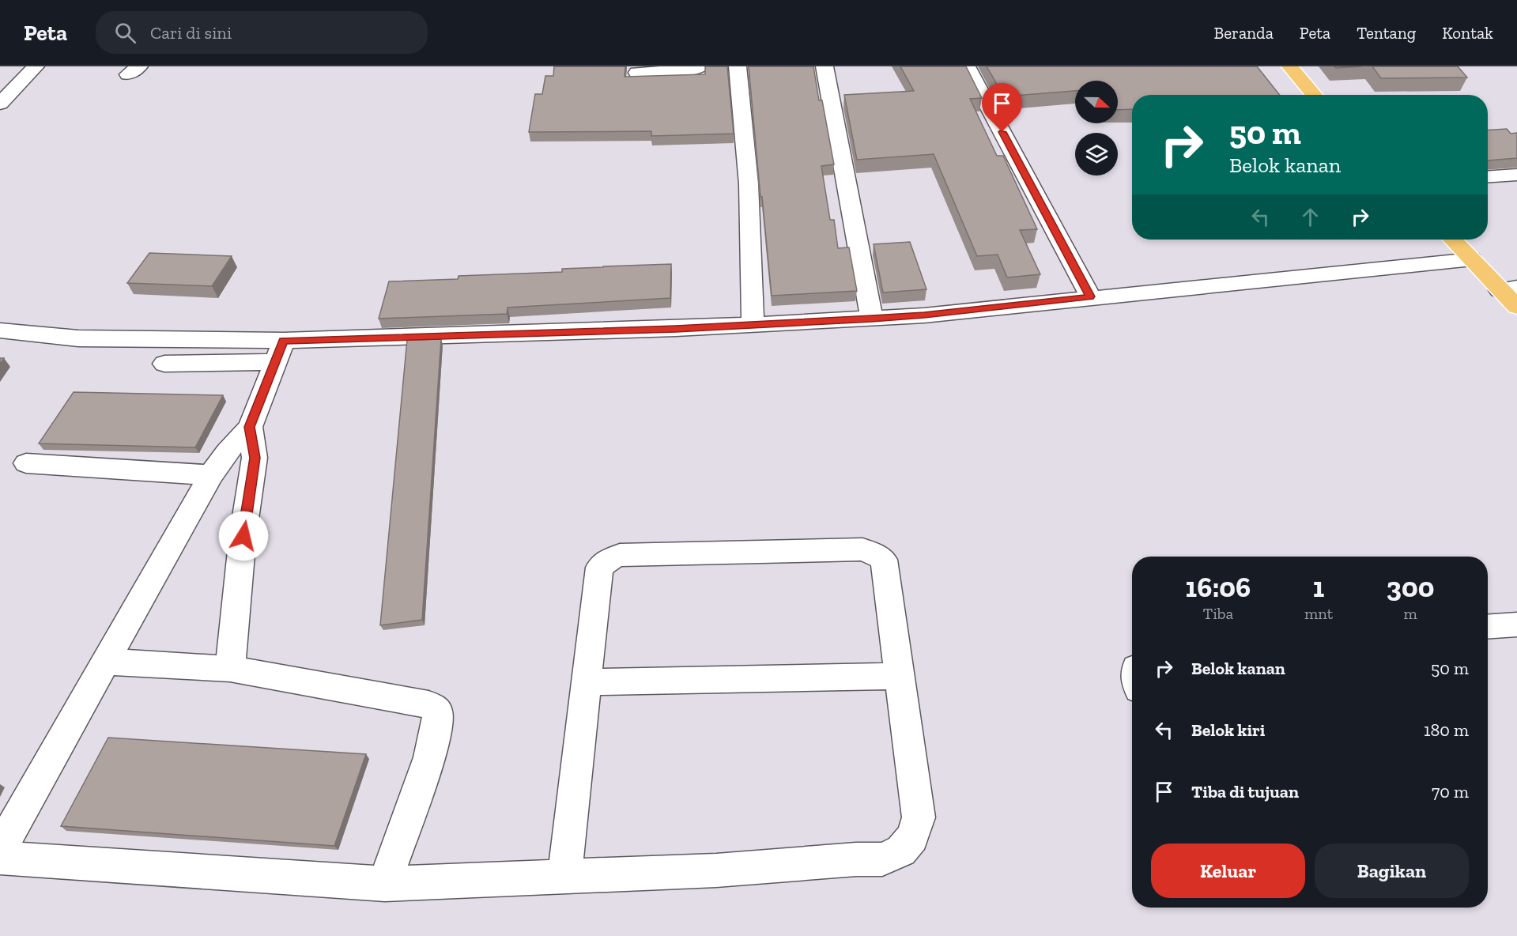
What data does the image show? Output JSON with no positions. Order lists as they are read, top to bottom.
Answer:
{
  "north": "right",
  "page": {
    "header": "Peta",
    "search": "Cari di sini",
    "nav": [
      "Beranda",
      "Peta",
      "Tentang",
      "Kontak"
    ],
    "turn": ["50 m", "Belok kanan"],
    "eta": [
      "16:06",
      "Tiba",
      "1",
      "mnt",
      "300",
      "m"
    ],
    "list": [
      {
        "name": "Belok kanan",
        "value": "50 m"
      },
      {
        "name": "Belok kiri",
        "value": "180 m"
      },
      {
        "name": "Tiba di tujuan",
        "value": "70 m"
      }
    ],
    "buttons": ["Keluar", "Bagikan"]
  }
}
